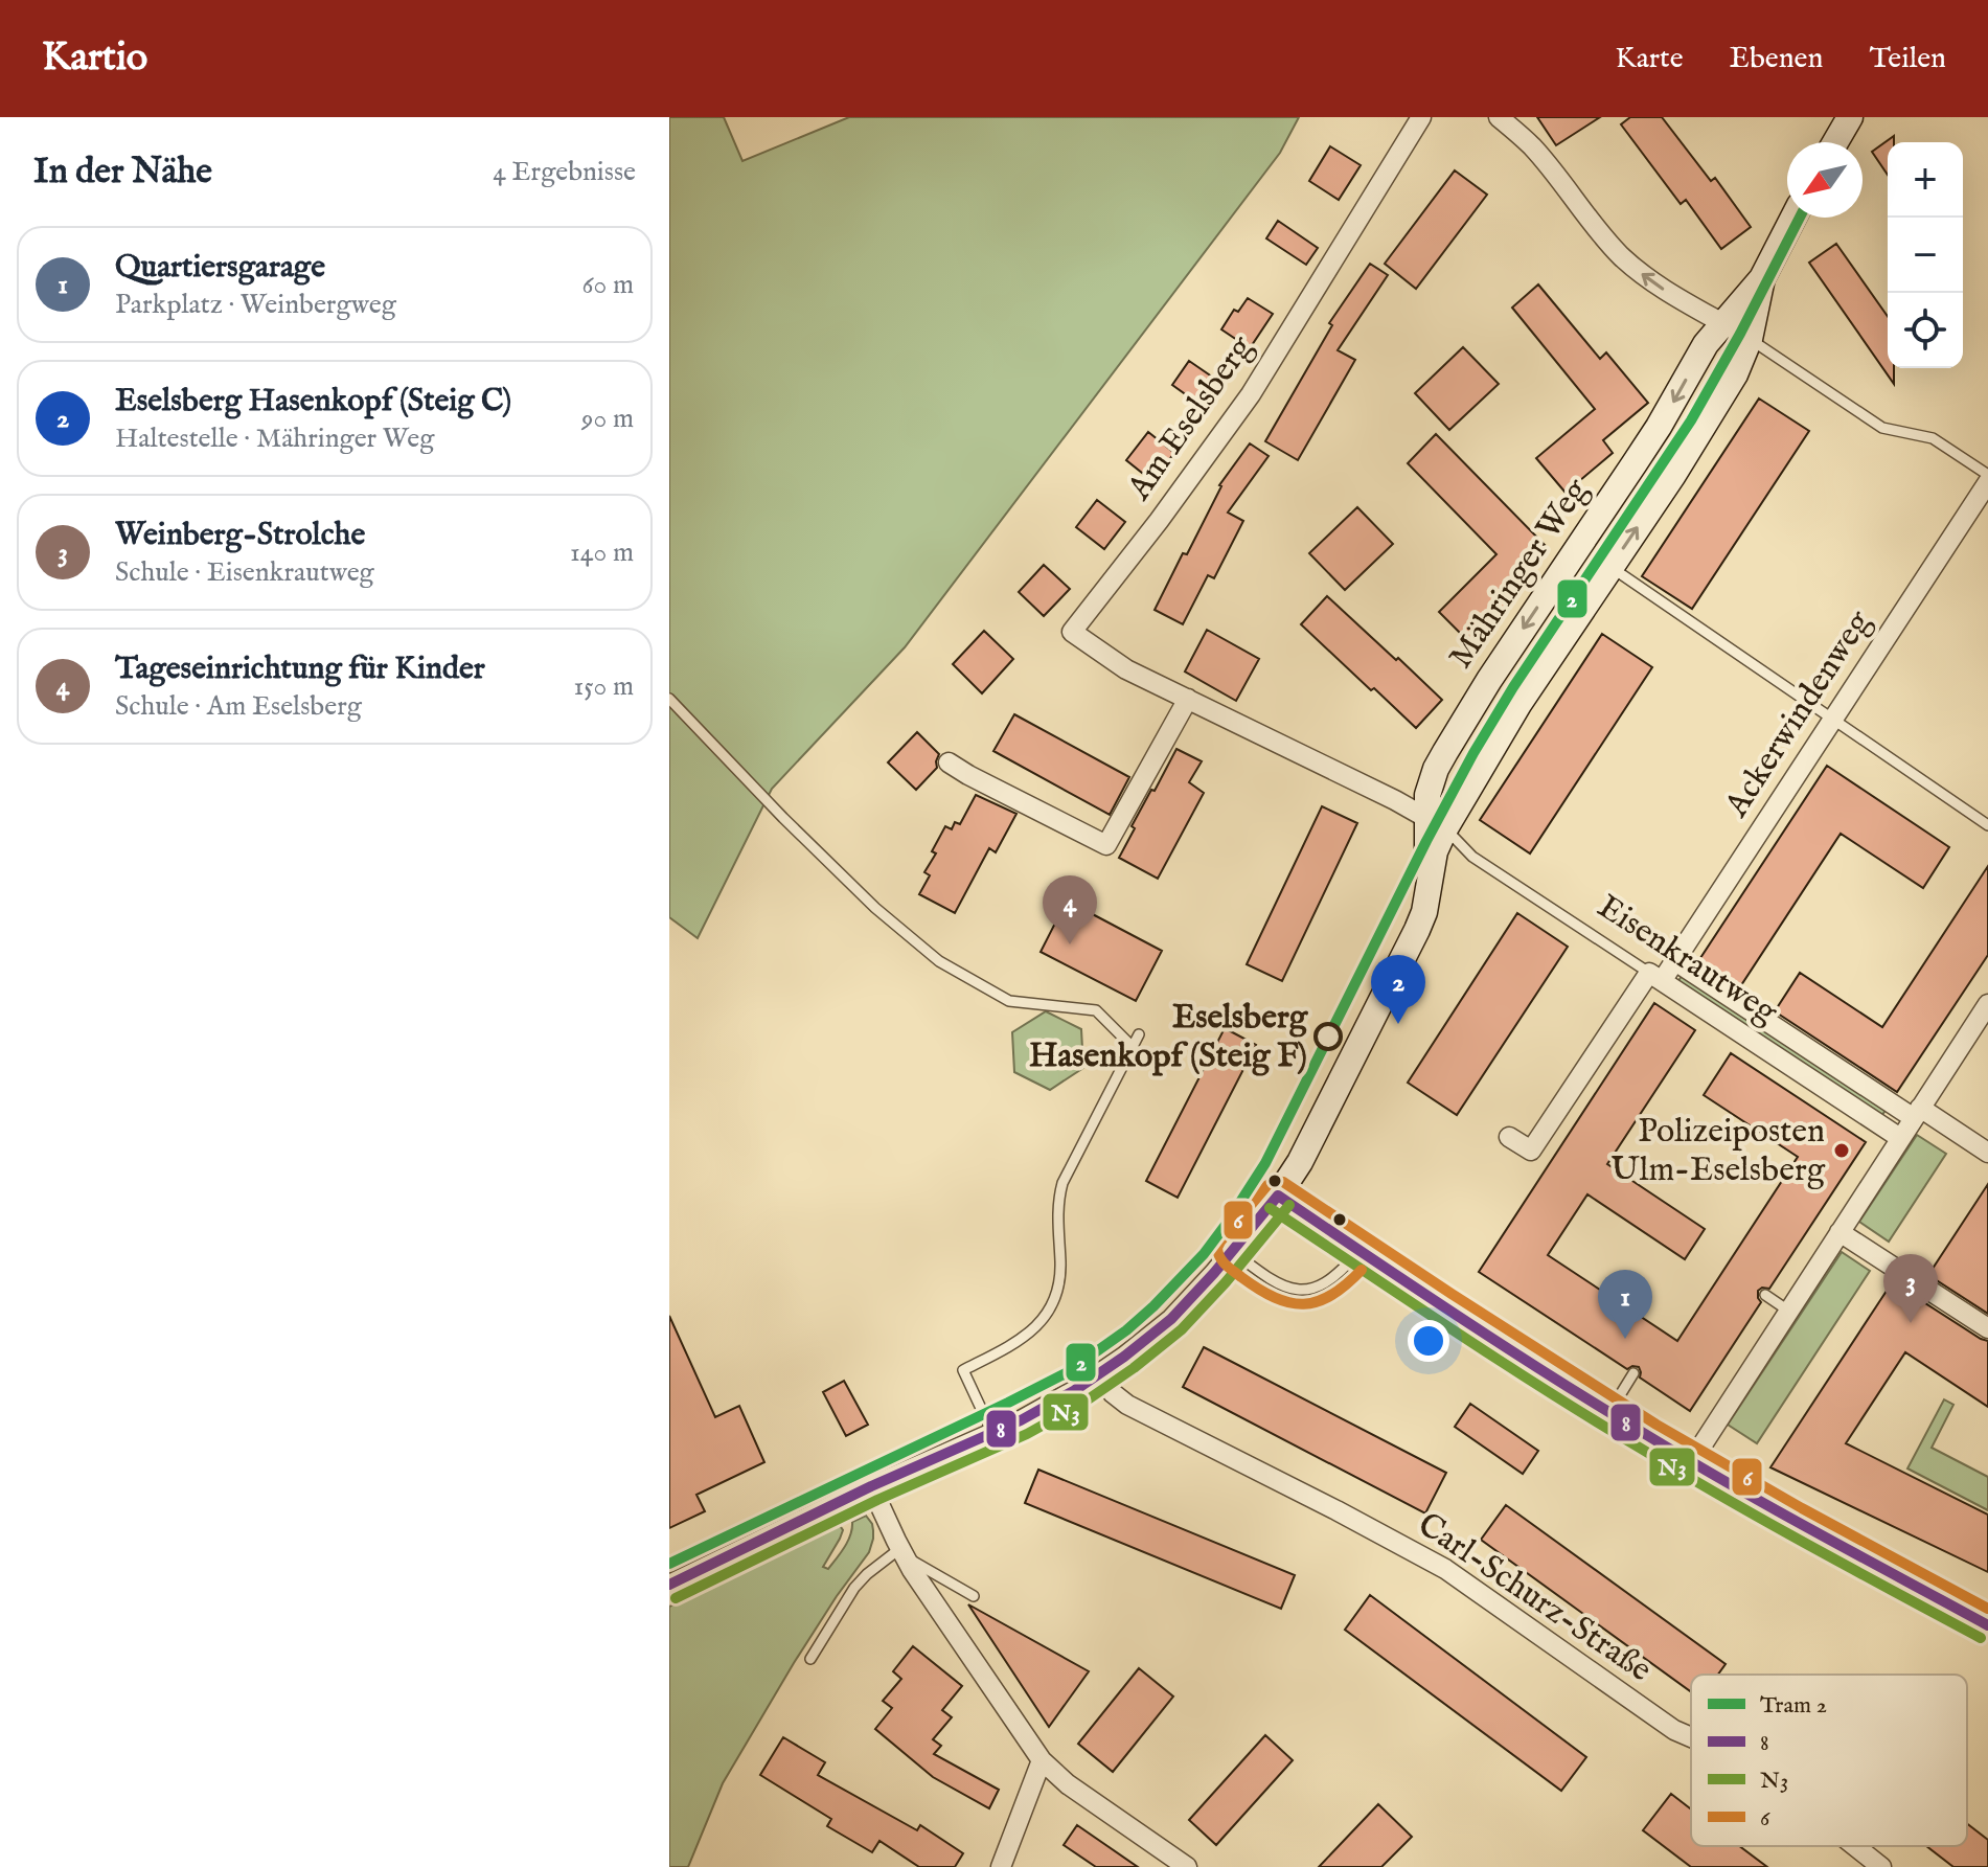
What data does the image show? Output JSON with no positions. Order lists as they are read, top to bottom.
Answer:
{
  "streets": {
    "street": [
      "Am Eselsberg",
      "Mähringer Weg",
      "Ackerwindenweg",
      "Eisenkrautweg",
      "Carl-Schurz-Straße"
    ]
  },
  "crossings": [
    ["Am Eselsberg", "Mähringer Weg"],
    ["Am Eselsberg", "Eisenkrautweg"],
    ["Mähringer Weg", "Eisenkrautweg"],
    ["Mähringer Weg", "Carl-Schurz-Straße"],
    ["Ackerwindenweg", "Eisenkrautweg"]
  ],
  "places": ["Eselsberg Hasenkopf (Steig F)", "Polizeiposten Ulm-Eselsberg"],
  "lines": [
    "tram line 2",
    "transit line 6",
    "transit line 8",
    "transit line N3"
  ],
  "legend": [
    "Tram 2",
    "8",
    "N3",
    "6"
  ],
  "north": "bottom left",
  "page": {
    "header": "Kartio",
    "nav": ["Karte", "Ebenen", "Teilen"],
    "heading": ["In der Nähe", "4 Ergebnisse"],
    "map_buttons": ["+", "−"],
    "list": [
      {
        "mark": "1",
        "name": "Quartiersgarage",
        "note": "Parkplatz · Weinbergweg",
        "value": "60 m"
      },
      {
        "mark": "2",
        "name": "Eselsberg Hasenkopf (Steig C)",
        "note": "Haltestelle · Mähringer Weg",
        "value": "90 m"
      },
      {
        "mark": "3",
        "name": "Weinberg-Strolche",
        "note": "Schule · Eisenkrautweg",
        "value": "140 m"
      },
      {
        "mark": "4",
        "name": "Tageseinrichtung für Kinder",
        "note": "Schule · Am Eselsberg",
        "value": "150 m"
      }
    ],
    "pins": [
      "4",
      "2",
      "3",
      "1"
    ]
  }
}
